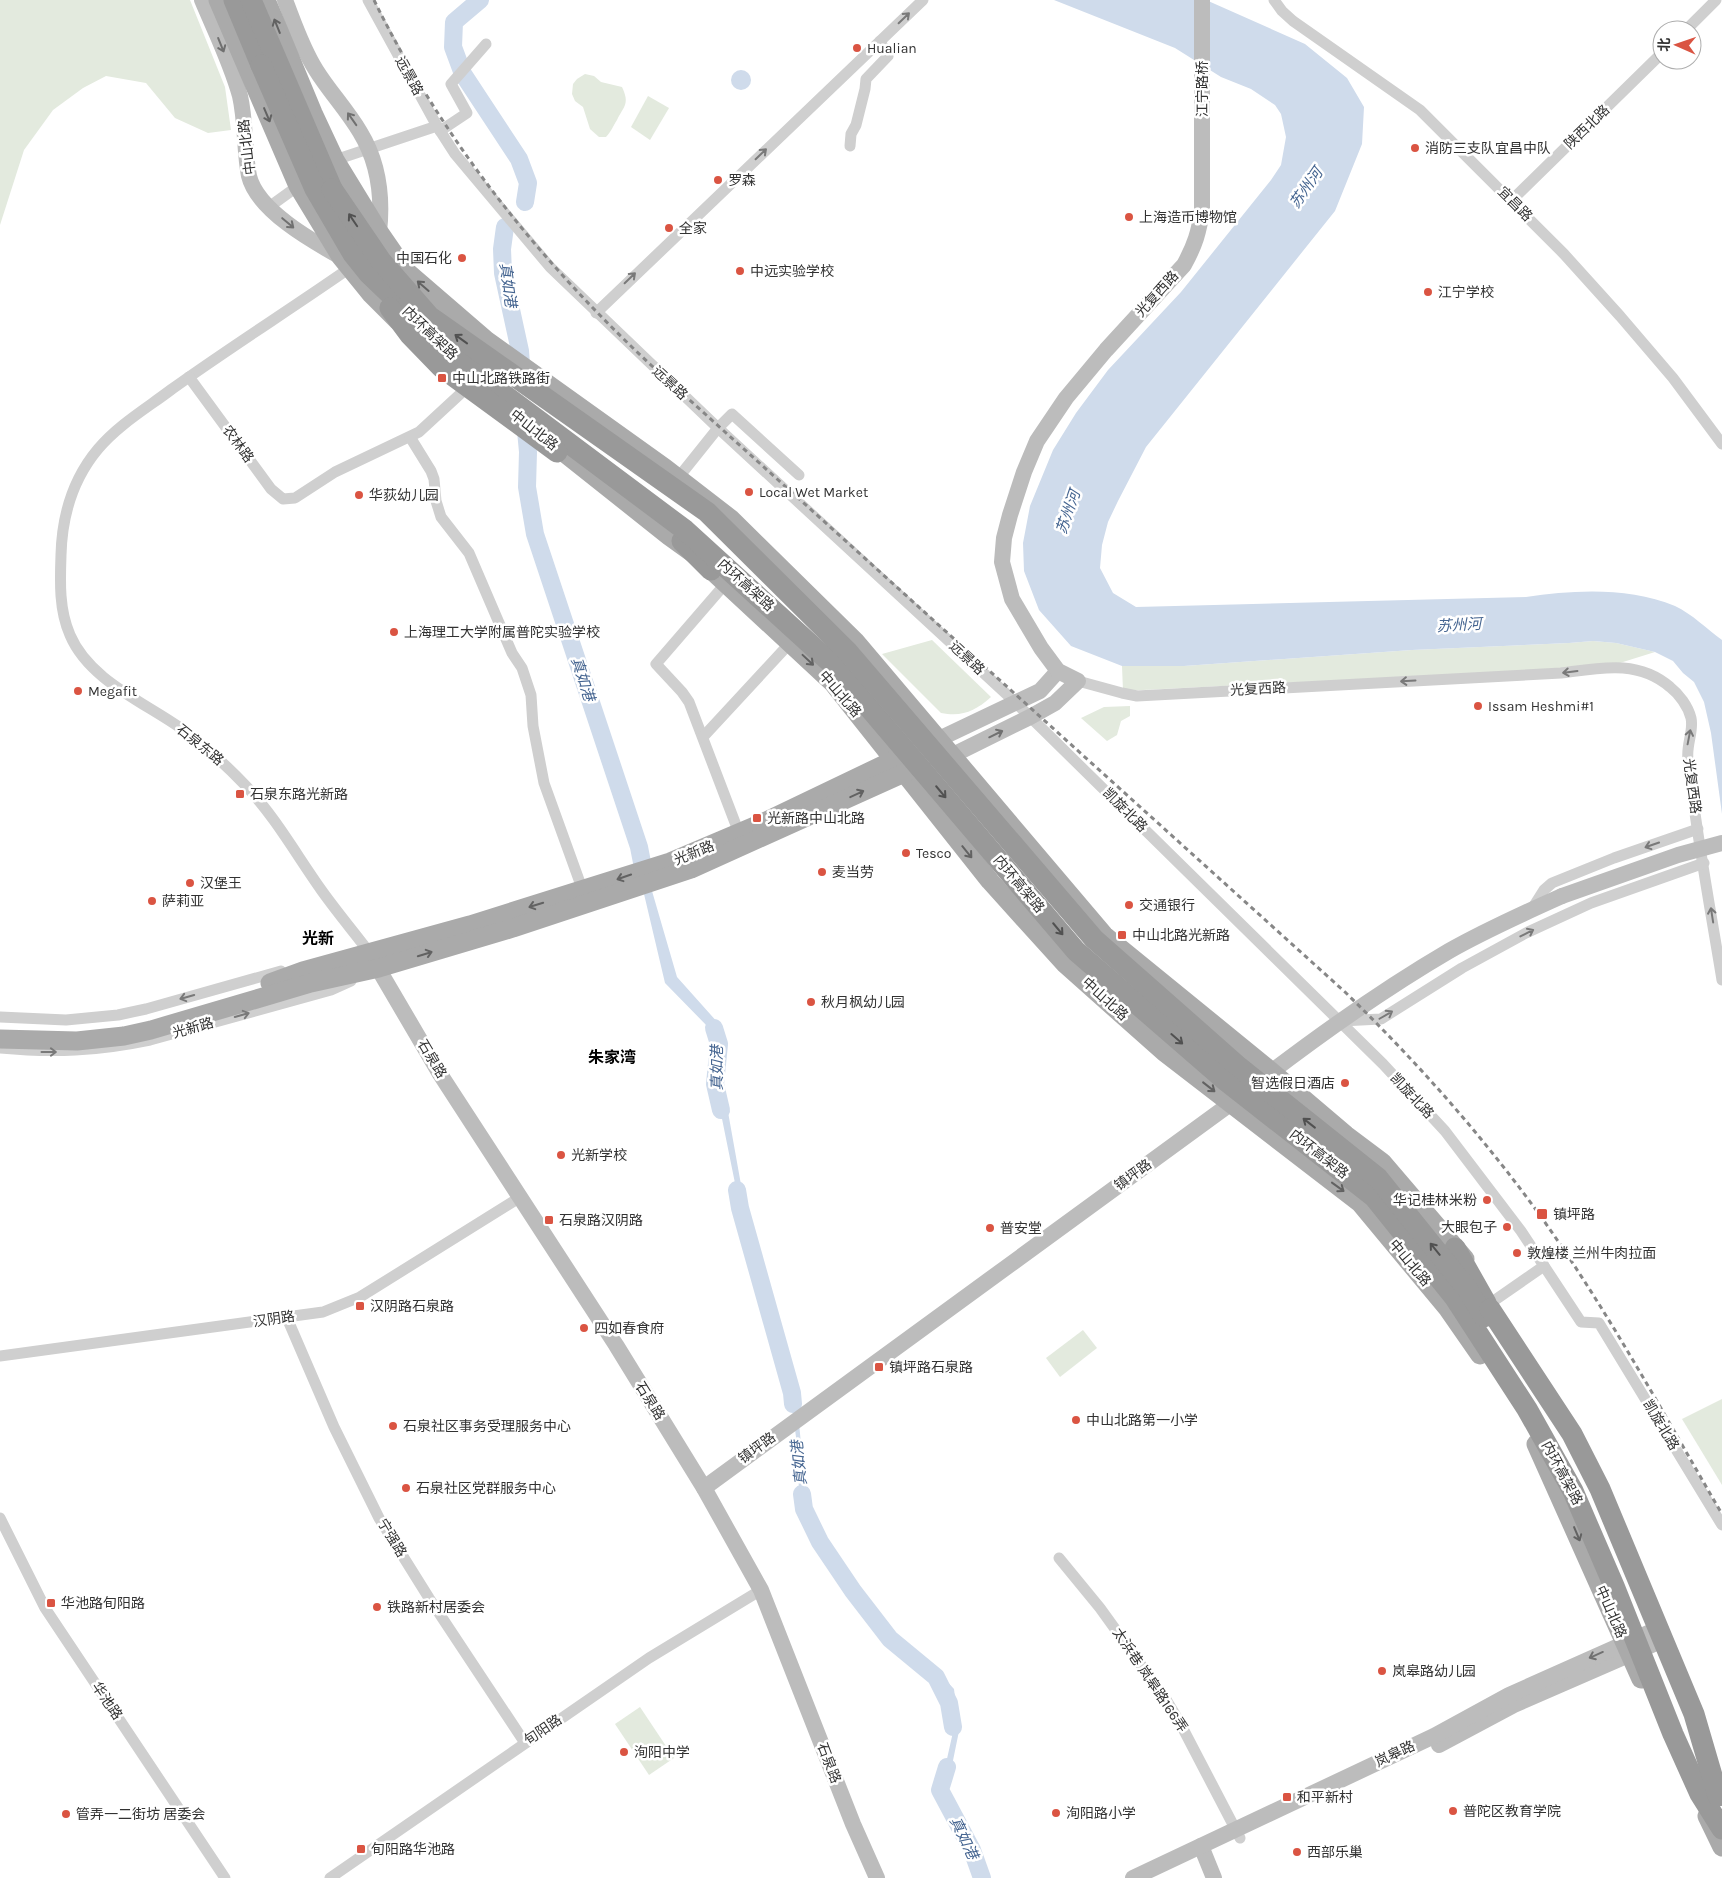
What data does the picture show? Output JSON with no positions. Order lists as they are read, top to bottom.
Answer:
{
  "streets": {
    "highway": ["内环高架路"],
    "main road": [
      "江宁路桥",
      "中山北路",
      "光复西路",
      "光新路",
      "石泉路",
      "镇坪路",
      "岚皋路"
    ],
    "street": [
      "远景路",
      "陕西北路",
      "宜昌路",
      "农林路",
      "石泉东路",
      "凯旋北路",
      "汉阴路",
      "宁强路",
      "太浜巷 岚皋路166弄",
      "华池路",
      "旬阳路"
    ]
  },
  "crossings": [
    ["远景路", "凯旋北路"],
    ["远景路", "光新路"],
    ["江宁路桥", "光复西路"],
    ["陕西北路", "宜昌路"],
    ["中山北路", "内环高架路"],
    ["中山北路", "农林路"],
    ["中山北路", "光新路"],
    ["中山北路", "镇坪路"],
    ["中山北路", "岚皋路"],
    ["光复西路", "光新路"],
    ["农林路", "石泉东路"],
    ["石泉东路", "光新路"],
    ["石泉东路", "石泉路"],
    ["凯旋北路", "光新路"],
    ["凯旋北路", "镇坪路"],
    ["光新路", "石泉路"],
    ["石泉路", "镇坪路"],
    ["石泉路", "汉阴路"],
    ["石泉路", "旬阳路"],
    ["汉阴路", "宁强路"],
    ["宁强路", "旬阳路"],
    ["太浜巷 岚皋路166弄", "岚皋路"]
  ],
  "districts": ["光新", "朱家湾"],
  "water": ["苏州河", "真如港"],
  "places": {
    "other": [
      "Hualian",
      "消防三支队宜昌中队",
      "罗森",
      "上海造币博物馆",
      "全家",
      "中国石化",
      "中远实验学校",
      "江宁学校",
      "Local Wet Market",
      "华荻幼儿园",
      "上海理工大学附属普陀实验学校",
      "Megafit",
      "Issam Heshmi#1",
      "Tesco",
      "麦当劳",
      "汉堡王",
      "萨莉亚",
      "交通银行",
      "秋月枫幼儿园",
      "智选假日酒店",
      "光新学校",
      "华记桂林米粉",
      "大眼包子",
      "普安堂",
      "敦煌楼 兰州牛肉拉面",
      "四如春食府",
      "中山北路第一小学",
      "石泉社区事务受理服务中心",
      "石泉社区党群服务中心",
      "铁路新村居委会",
      "岚皋路幼儿园",
      "洵阳中学",
      "普陀区教育学院",
      "洵阳路小学",
      "管弄一二街坊 居委会",
      "西部乐巢"
    ],
    "transit": [
      "中山北路铁路街",
      "石泉东路光新路",
      "光新路中山北路",
      "中山北路光新路",
      "镇坪路",
      "石泉路汉阴路",
      "汉阴路石泉路",
      "镇坪路石泉路",
      "华池路旬阳路",
      "和平新村",
      "旬阳路华池路"
    ]
  },
  "north": "left"
}
